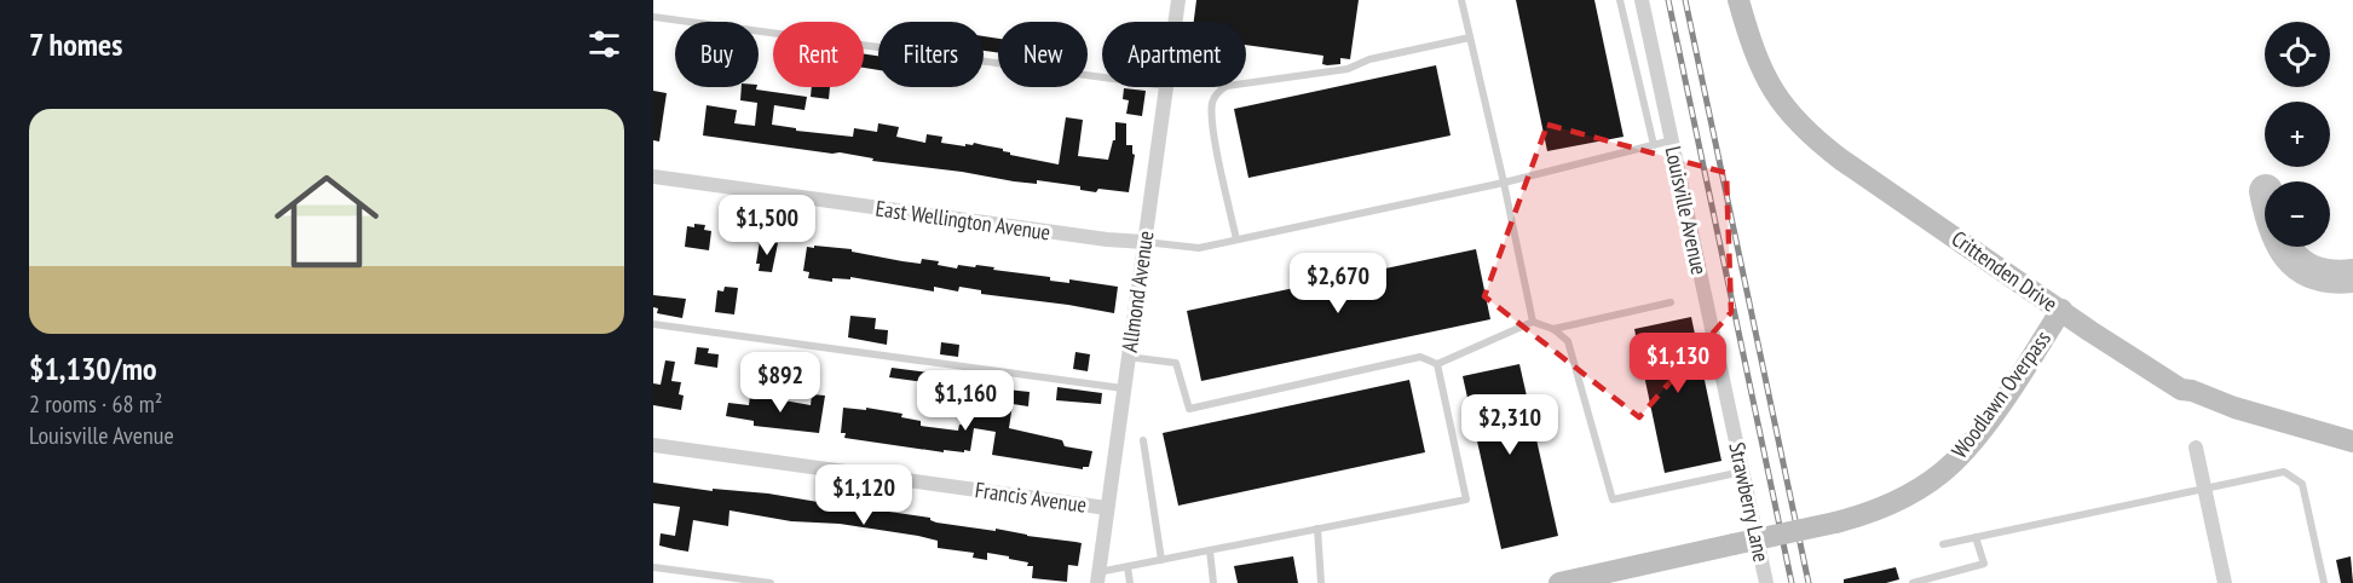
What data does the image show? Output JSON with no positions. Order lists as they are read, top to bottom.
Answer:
{
  "streets": {
    "main road": ["Crittenden Drive", "Woodlawn Overpass"],
    "street": [
      "Louisville Avenue",
      "East Wellington Avenue",
      "Allmond Avenue",
      "Francis Avenue",
      "Strawberry Lane"
    ]
  },
  "crossings": [
    ["Louisville Avenue", "Strawberry Lane"],
    ["East Wellington Avenue", "Allmond Avenue"],
    ["Crittenden Drive", "Woodlawn Overpass"],
    ["Allmond Avenue", "Francis Avenue"]
  ],
  "page": {
    "heading": "7 homes",
    "map_buttons": ["+", "−"],
    "chip": [
      "Buy",
      "Rent",
      "Filters",
      "New",
      "Apartment"
    ],
    "list": [
      {
        "name": "$1,130/mo",
        "note": "2 rooms · 68 m² · Louisville Avenue"
      }
    ],
    "price": [
      "$1,500",
      "$2,670",
      "$1,130",
      "$892",
      "$1,160",
      "$2,310",
      "$1,120"
    ]
  }
}
